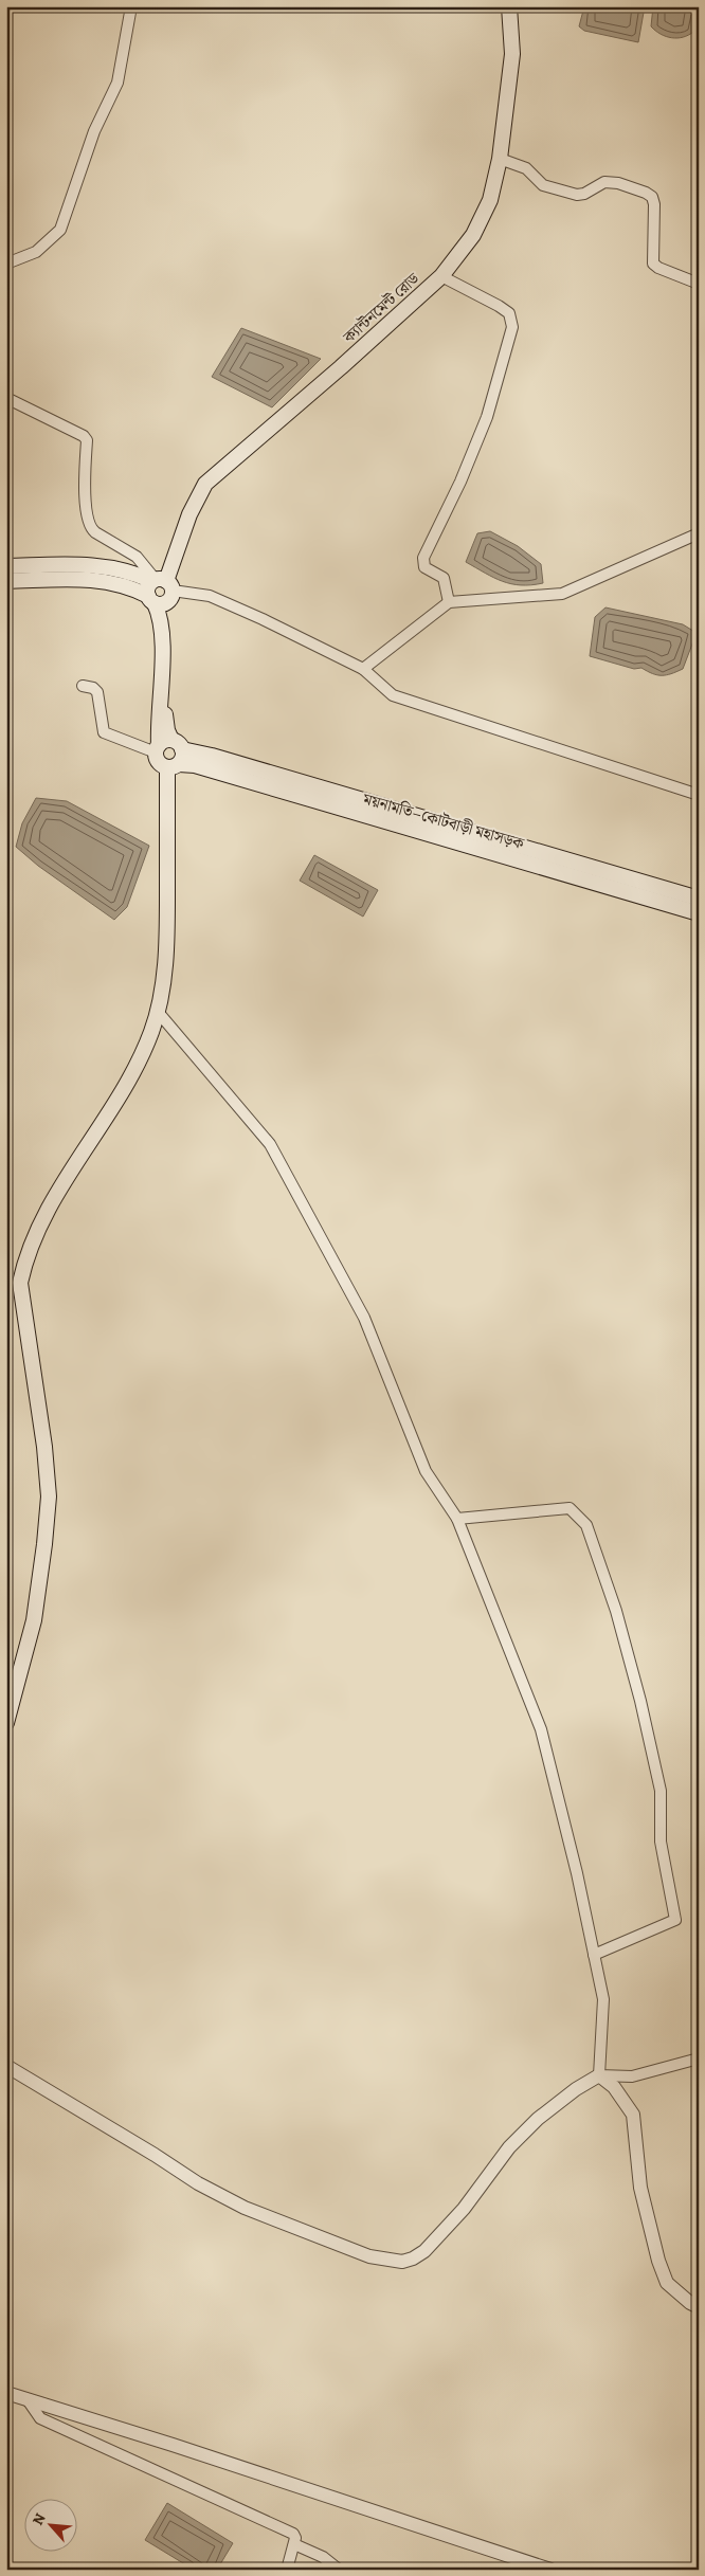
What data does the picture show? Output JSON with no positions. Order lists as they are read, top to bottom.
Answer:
{
  "streets": {
    "main road": ["ক্যান্টনমেন্ট রোড", "ময়নামতি–কোটবাড়ী মহাসড়ক"]
  },
  "north": "top left"
}
